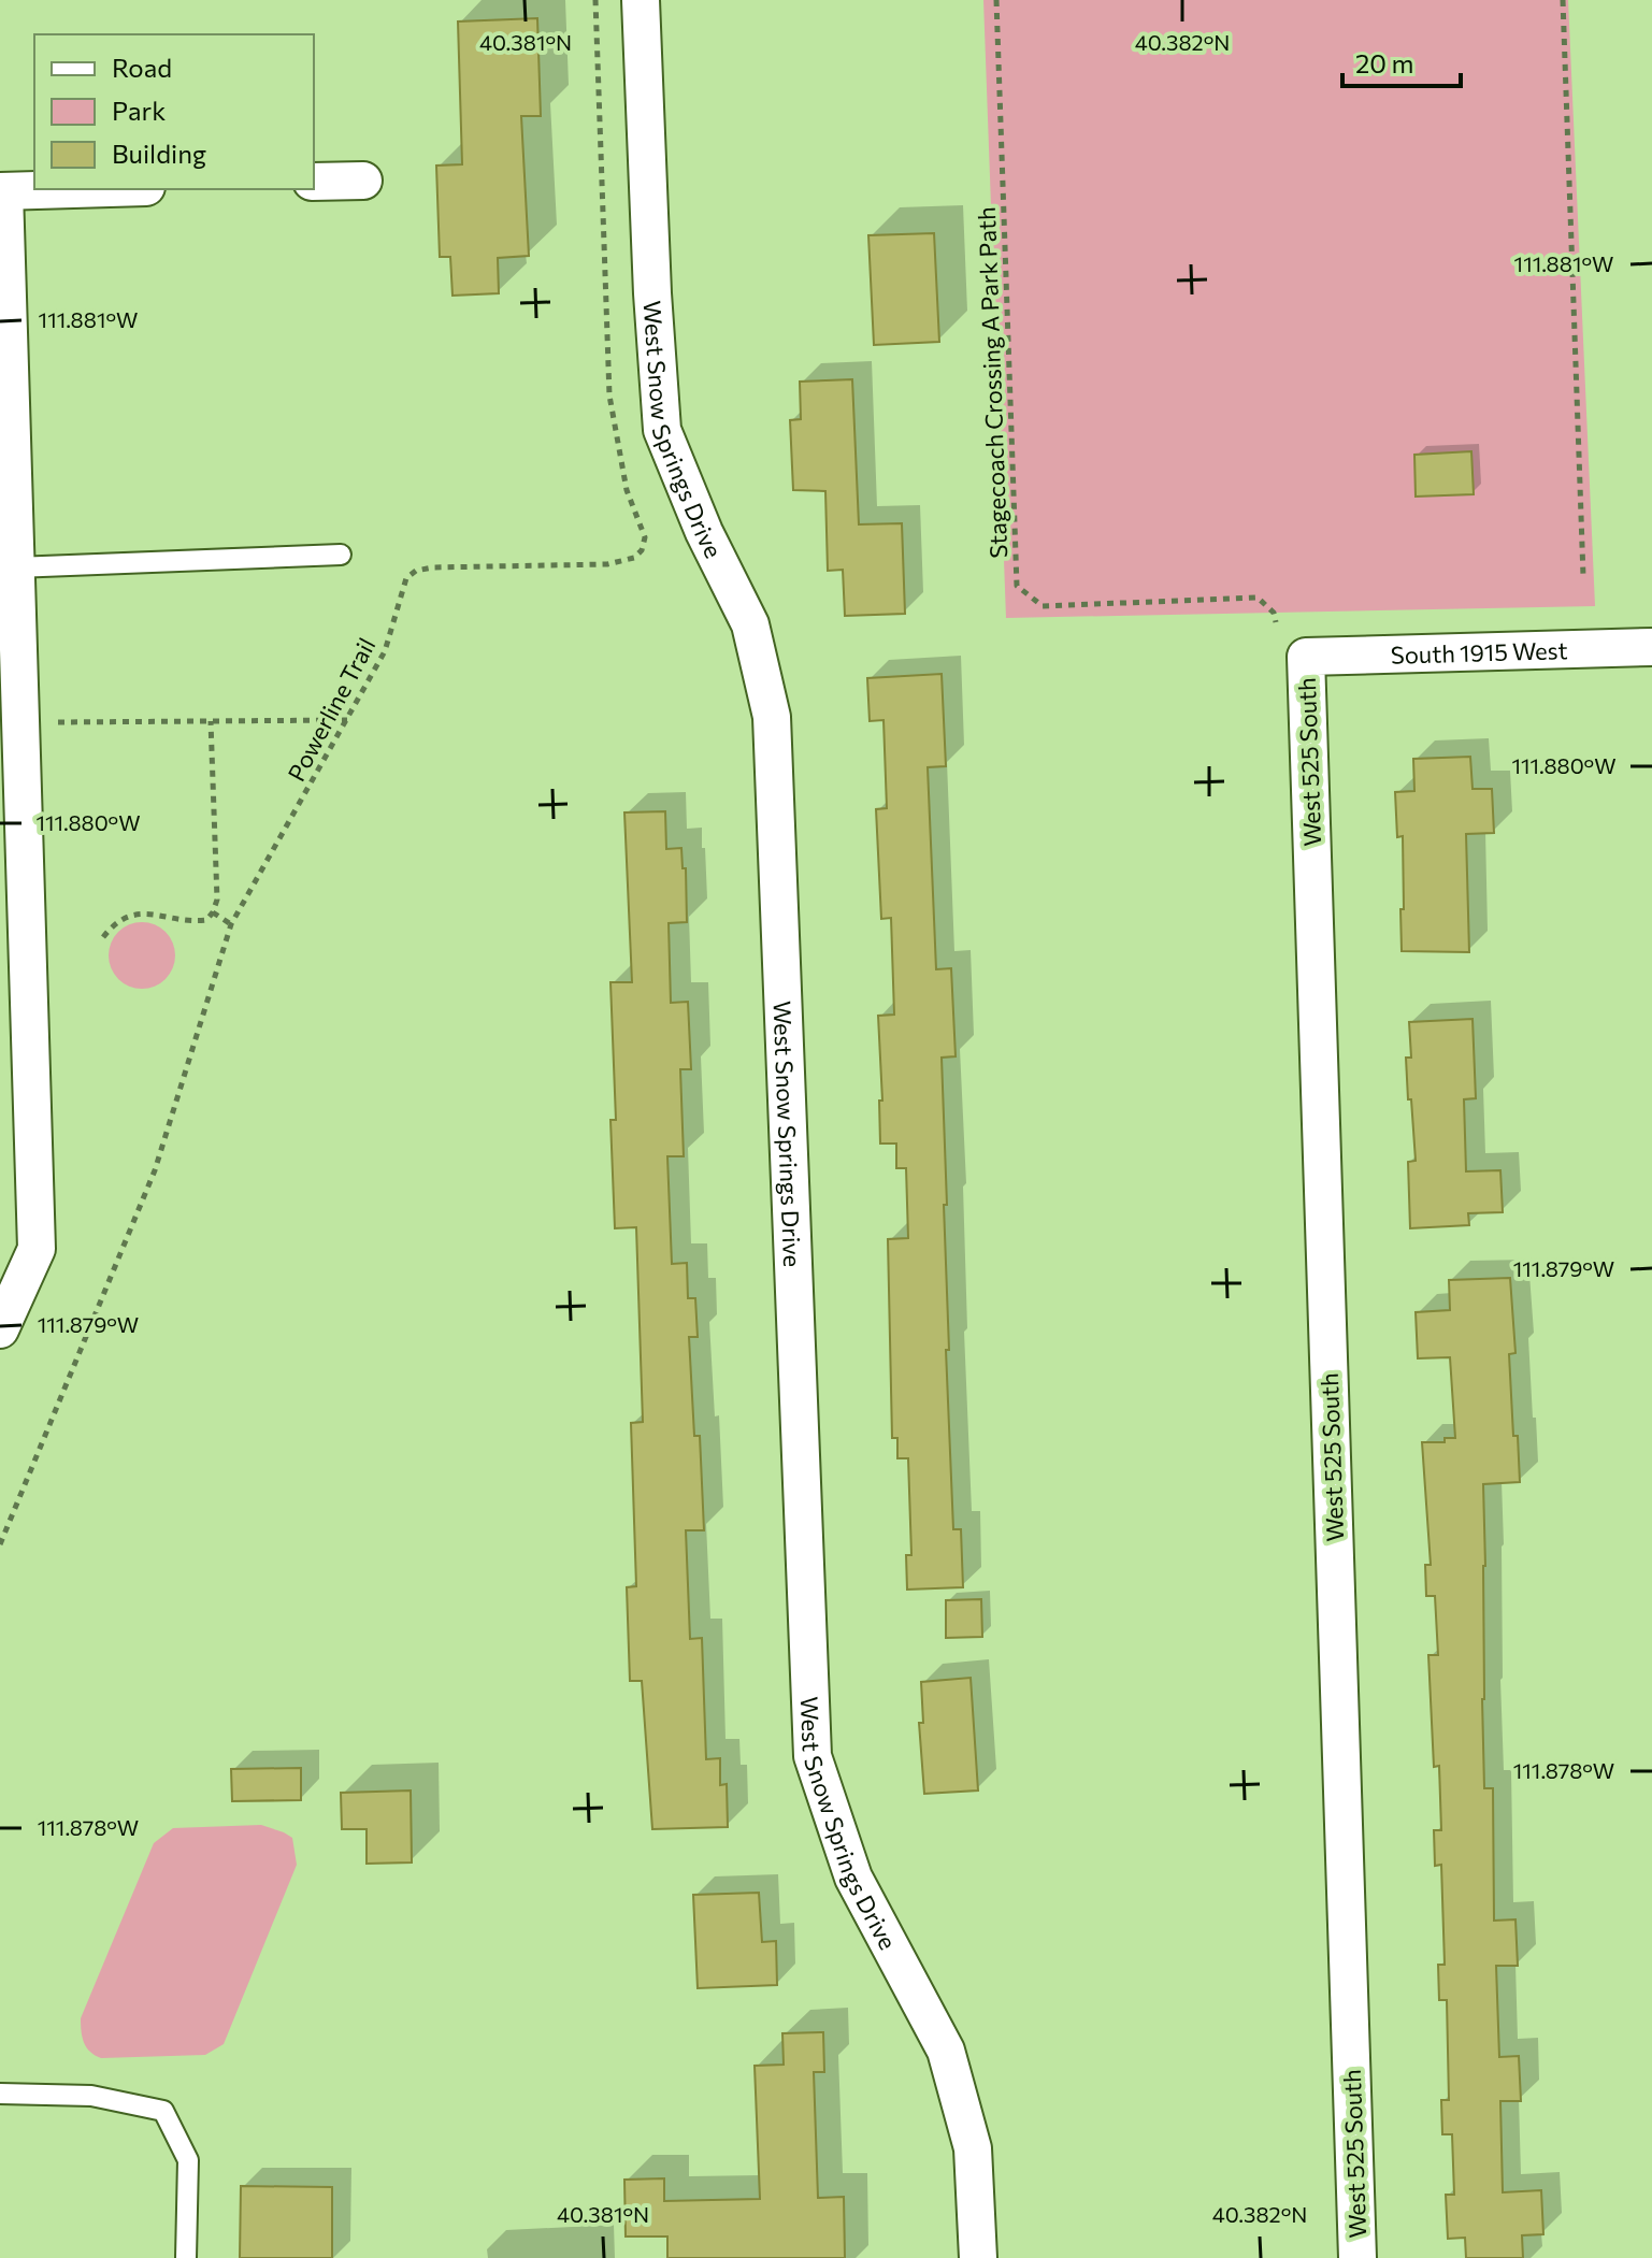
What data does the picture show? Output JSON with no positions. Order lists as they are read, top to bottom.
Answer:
{
  "streets": {
    "street": ["West Snow Springs Drive", "South 1915 West", "West 525 South"],
    "path": ["Stagecoach Crossing A Park Path", "Powerline Trail"]
  },
  "crossings": [
    ["South 1915 West", "West 525 South"]
  ],
  "legend": ["Road", "Park", "Building"],
  "scale_bar": "20 m",
  "coordinates": [
    "40.381°N",
    "40.382°N",
    "111.881°W",
    "111.880°W",
    "111.879°W",
    "111.878°W"
  ]
}
